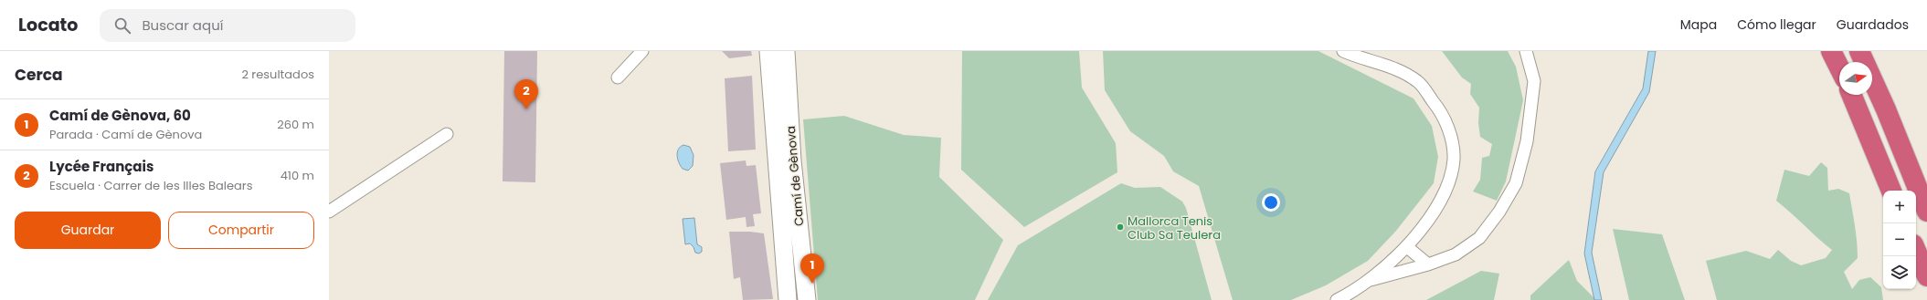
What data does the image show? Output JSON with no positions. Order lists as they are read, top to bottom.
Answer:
{
  "streets": {
    "street": ["Camí de Gènova"]
  },
  "places": ["Mallorca Tenis Club Sa Teulera"],
  "north": "right",
  "page": {
    "header": "Locato",
    "search": "Buscar aquí",
    "nav": ["Mapa", "Cómo llegar", "Guardados"],
    "heading": ["Cerca", "2 resultados"],
    "pins": ["2", "1"],
    "list": [
      {
        "mark": "1",
        "name": "Camí de Gènova, 60",
        "note": "Parada · Camí de Gènova",
        "value": "260 m"
      },
      {
        "mark": "2",
        "name": "Lycée Français",
        "note": "Escuela · Carrer de les Illes Balears",
        "value": "410 m"
      }
    ],
    "map_buttons": ["+", "−"],
    "buttons": ["Guardar", "Compartir"]
  }
}
